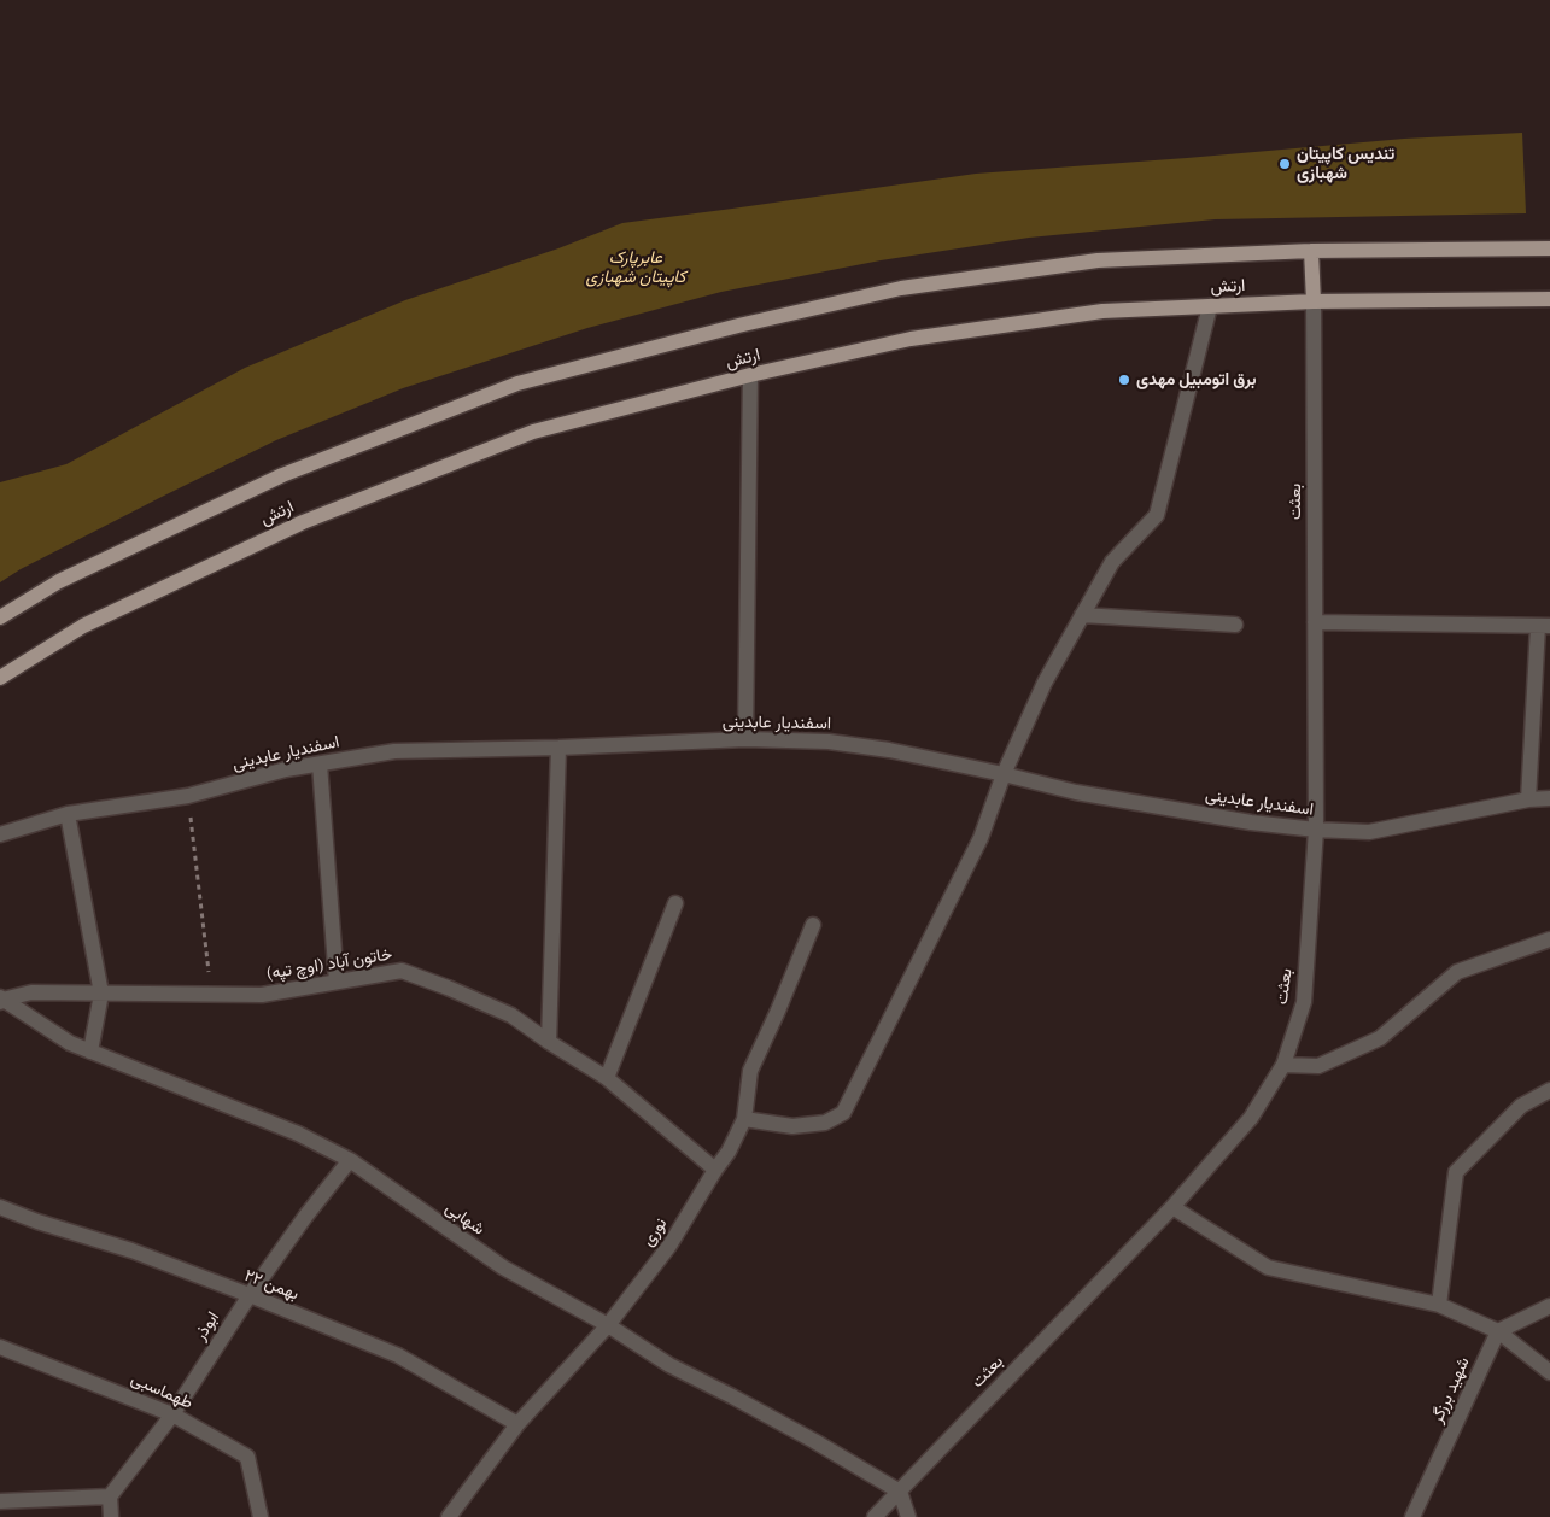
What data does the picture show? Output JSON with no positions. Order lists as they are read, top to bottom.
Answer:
{
  "streets": {
    "main road": ["ارتش"],
    "street": [
      "بعثت",
      "اسفندیار عابدینی",
      "خاتون آباد (اوچ تپه)",
      "شهابی",
      "نوری",
      "۲۲ بهمن",
      "ابوذر",
      "شهید برزگر",
      "طهماسبی"
    ]
  },
  "crossings": [
    ["ارتش", "بعثت"],
    ["بعثت", "اسفندیار عابدینی"],
    ["بعثت", "شهابی"],
    ["خاتون آباد (اوچ تپه)", "شهابی"],
    ["خاتون آباد (اوچ تپه)", "نوری"],
    ["شهابی", "نوری"],
    ["شهابی", "ابوذر"],
    ["نوری", "۲۲ بهمن"],
    ["۲۲ بهمن", "ابوذر"],
    ["ابوذر", "طهماسبی"]
  ],
  "parks": ["عابرپارک کاپیتان شهبازی"],
  "places": ["تندیس کاپیتان شهبازی", "برق اتومبیل مهدی"]
}
